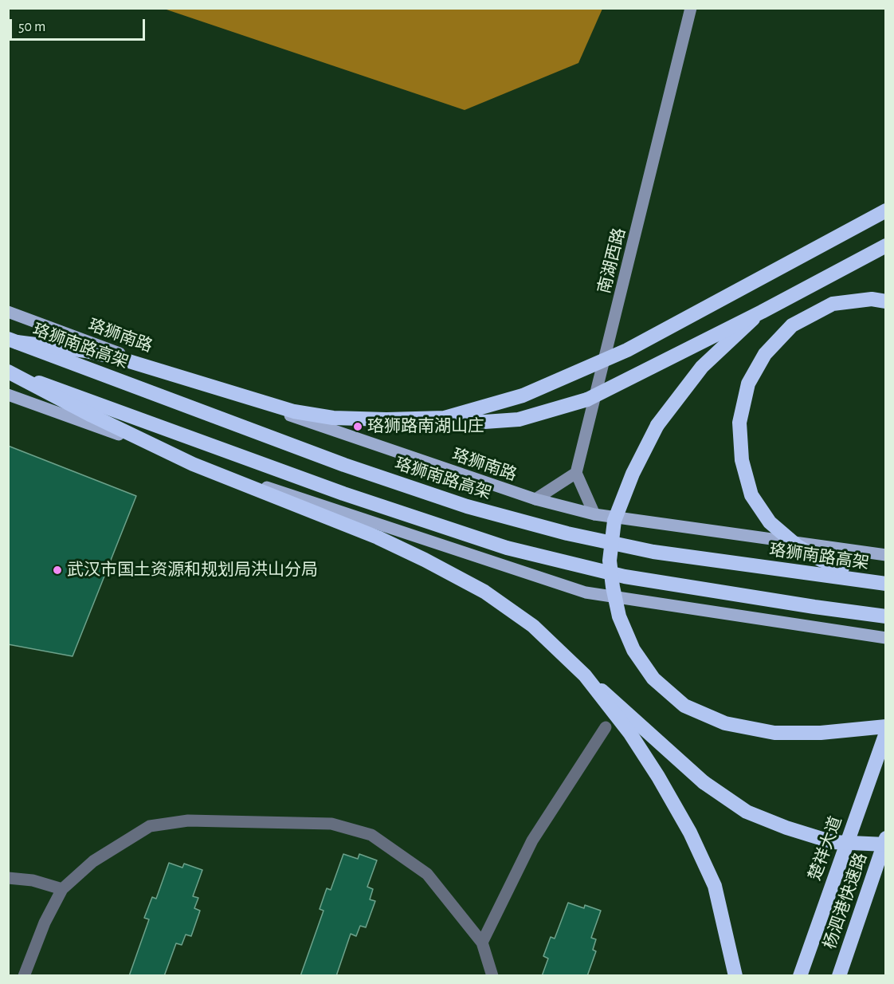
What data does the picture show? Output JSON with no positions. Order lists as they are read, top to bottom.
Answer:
{
  "streets": {
    "highway": ["珞狮南路高架", "楚祥大道", "杨泗港快速路"],
    "main road": ["珞狮南路"],
    "street": ["南湖西路"]
  },
  "places": ["珞狮路南湖山庄", "武汉市国土资源和规划局洪山分局"],
  "scale_bar": "50 m"
}
